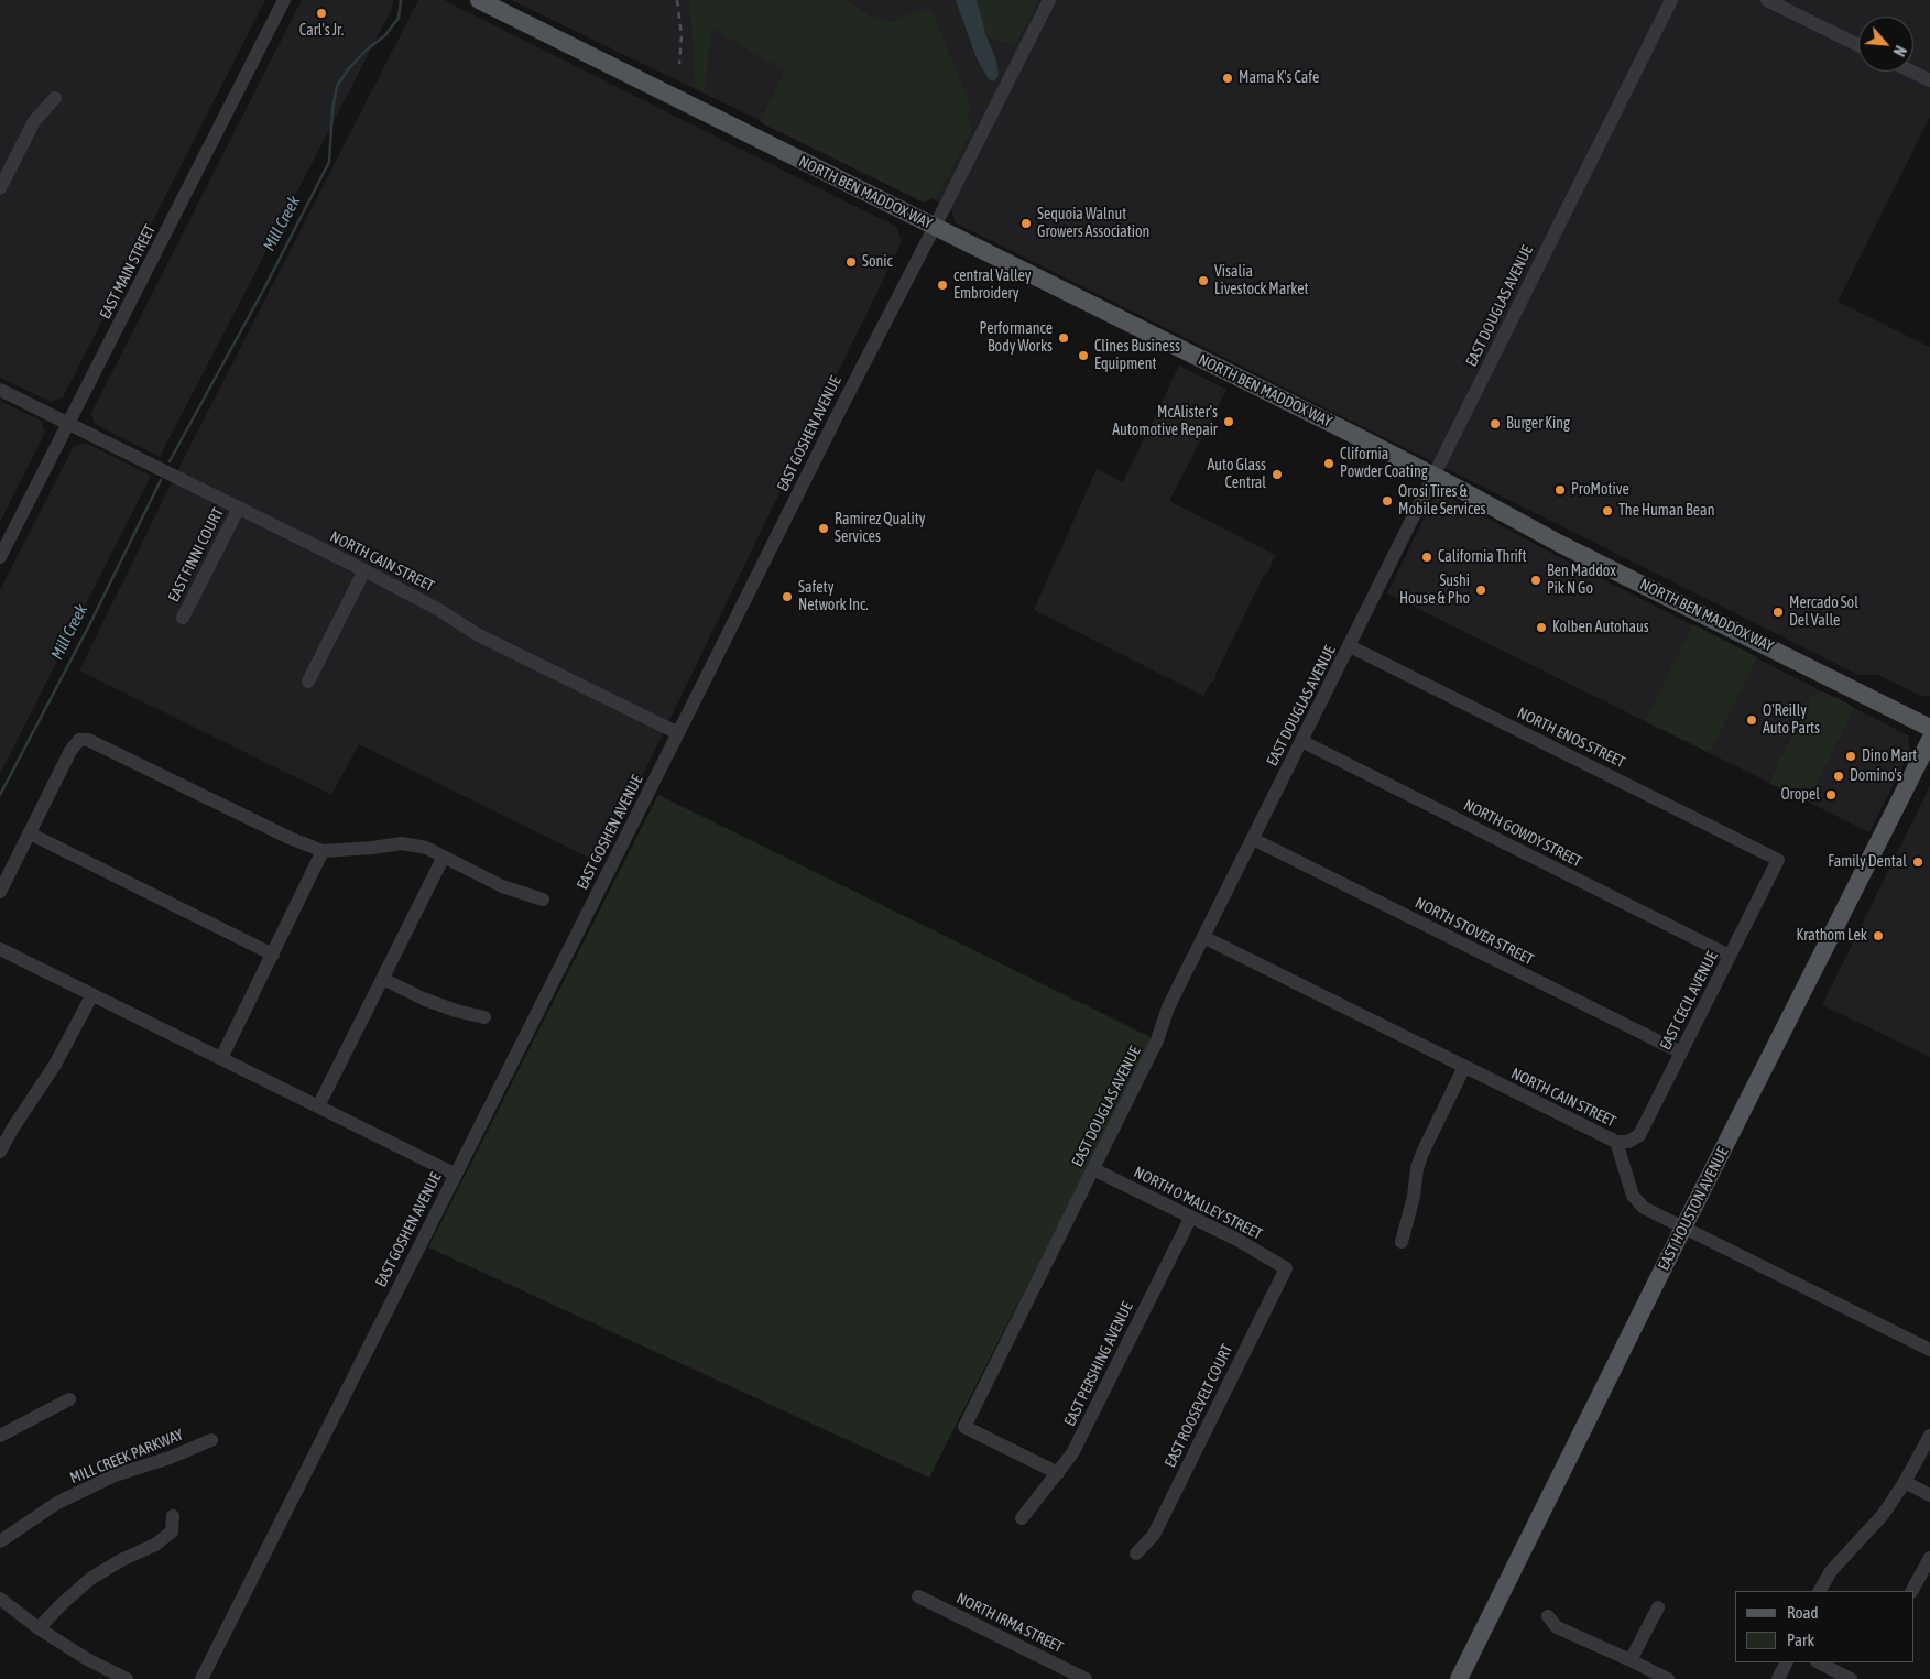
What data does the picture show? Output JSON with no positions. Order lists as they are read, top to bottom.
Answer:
{
  "streets": {
    "main road": ["NORTH BEN MADDOX WAY", "EAST HOUSTON AVENUE"],
    "street": [
      "EAST MAIN STREET",
      "EAST DOUGLAS AVENUE",
      "EAST GOSHEN AVENUE",
      "EAST FINNI COURT",
      "NORTH CAIN STREET",
      "NORTH ENOS STREET",
      "NORTH GOWDY STREET",
      "NORTH STOVER STREET",
      "EAST CECIL AVENUE",
      "NORTH O'MALLEY STREET",
      "EAST PERSHING AVENUE",
      "EAST ROOSEVELT COURT",
      "MILL CREEK PARKWAY",
      "NORTH IRMA STREET"
    ]
  },
  "crossings": [
    ["NORTH BEN MADDOX WAY", "EAST DOUGLAS AVENUE"],
    ["NORTH BEN MADDOX WAY", "EAST GOSHEN AVENUE"],
    ["EAST MAIN STREET", "NORTH CAIN STREET"],
    ["EAST DOUGLAS AVENUE", "NORTH CAIN STREET"],
    ["EAST DOUGLAS AVENUE", "NORTH ENOS STREET"],
    ["EAST DOUGLAS AVENUE", "NORTH GOWDY STREET"],
    ["EAST DOUGLAS AVENUE", "NORTH STOVER STREET"],
    ["EAST DOUGLAS AVENUE", "NORTH O'MALLEY STREET"],
    ["EAST DOUGLAS AVENUE", "EAST PERSHING AVENUE"],
    ["EAST GOSHEN AVENUE", "NORTH CAIN STREET"],
    ["EAST FINNI COURT", "NORTH CAIN STREET"],
    ["NORTH CAIN STREET", "EAST CECIL AVENUE"],
    ["NORTH CAIN STREET", "EAST HOUSTON AVENUE"],
    ["NORTH ENOS STREET", "EAST CECIL AVENUE"],
    ["NORTH GOWDY STREET", "EAST CECIL AVENUE"],
    ["NORTH STOVER STREET", "EAST CECIL AVENUE"],
    ["NORTH O'MALLEY STREET", "EAST PERSHING AVENUE"],
    ["NORTH O'MALLEY STREET", "EAST ROOSEVELT COURT"]
  ],
  "water": ["Mill Creek"],
  "places": [
    "Carl's Jr.",
    "Mama K's Cafe",
    "Sequoia Walnut Growers Association",
    "Sonic",
    "Visalia Livestock Market",
    "central Valley Embroidery",
    "Performance Body Works",
    "Clines Business Equipment",
    "McAlister's Automotive Repair",
    "Burger King",
    "Clifornia Powder Coating",
    "Auto Glass Central",
    "ProMotive",
    "Orosi Tires & Mobile Services",
    "The Human Bean",
    "Ramirez Quality Services",
    "California Thrift",
    "Ben Maddox Pik N Go",
    "Sushi House & Pho",
    "Safety Network Inc.",
    "Mercado Sol Del Valle",
    "Kolben Autohaus",
    "O'Reilly Auto Parts",
    "Dino Mart",
    "Domino's",
    "Oropel",
    "Family Dental",
    "Krathom Lek"
  ],
  "legend": ["Road", "Park"],
  "north": "bottom right"
}
